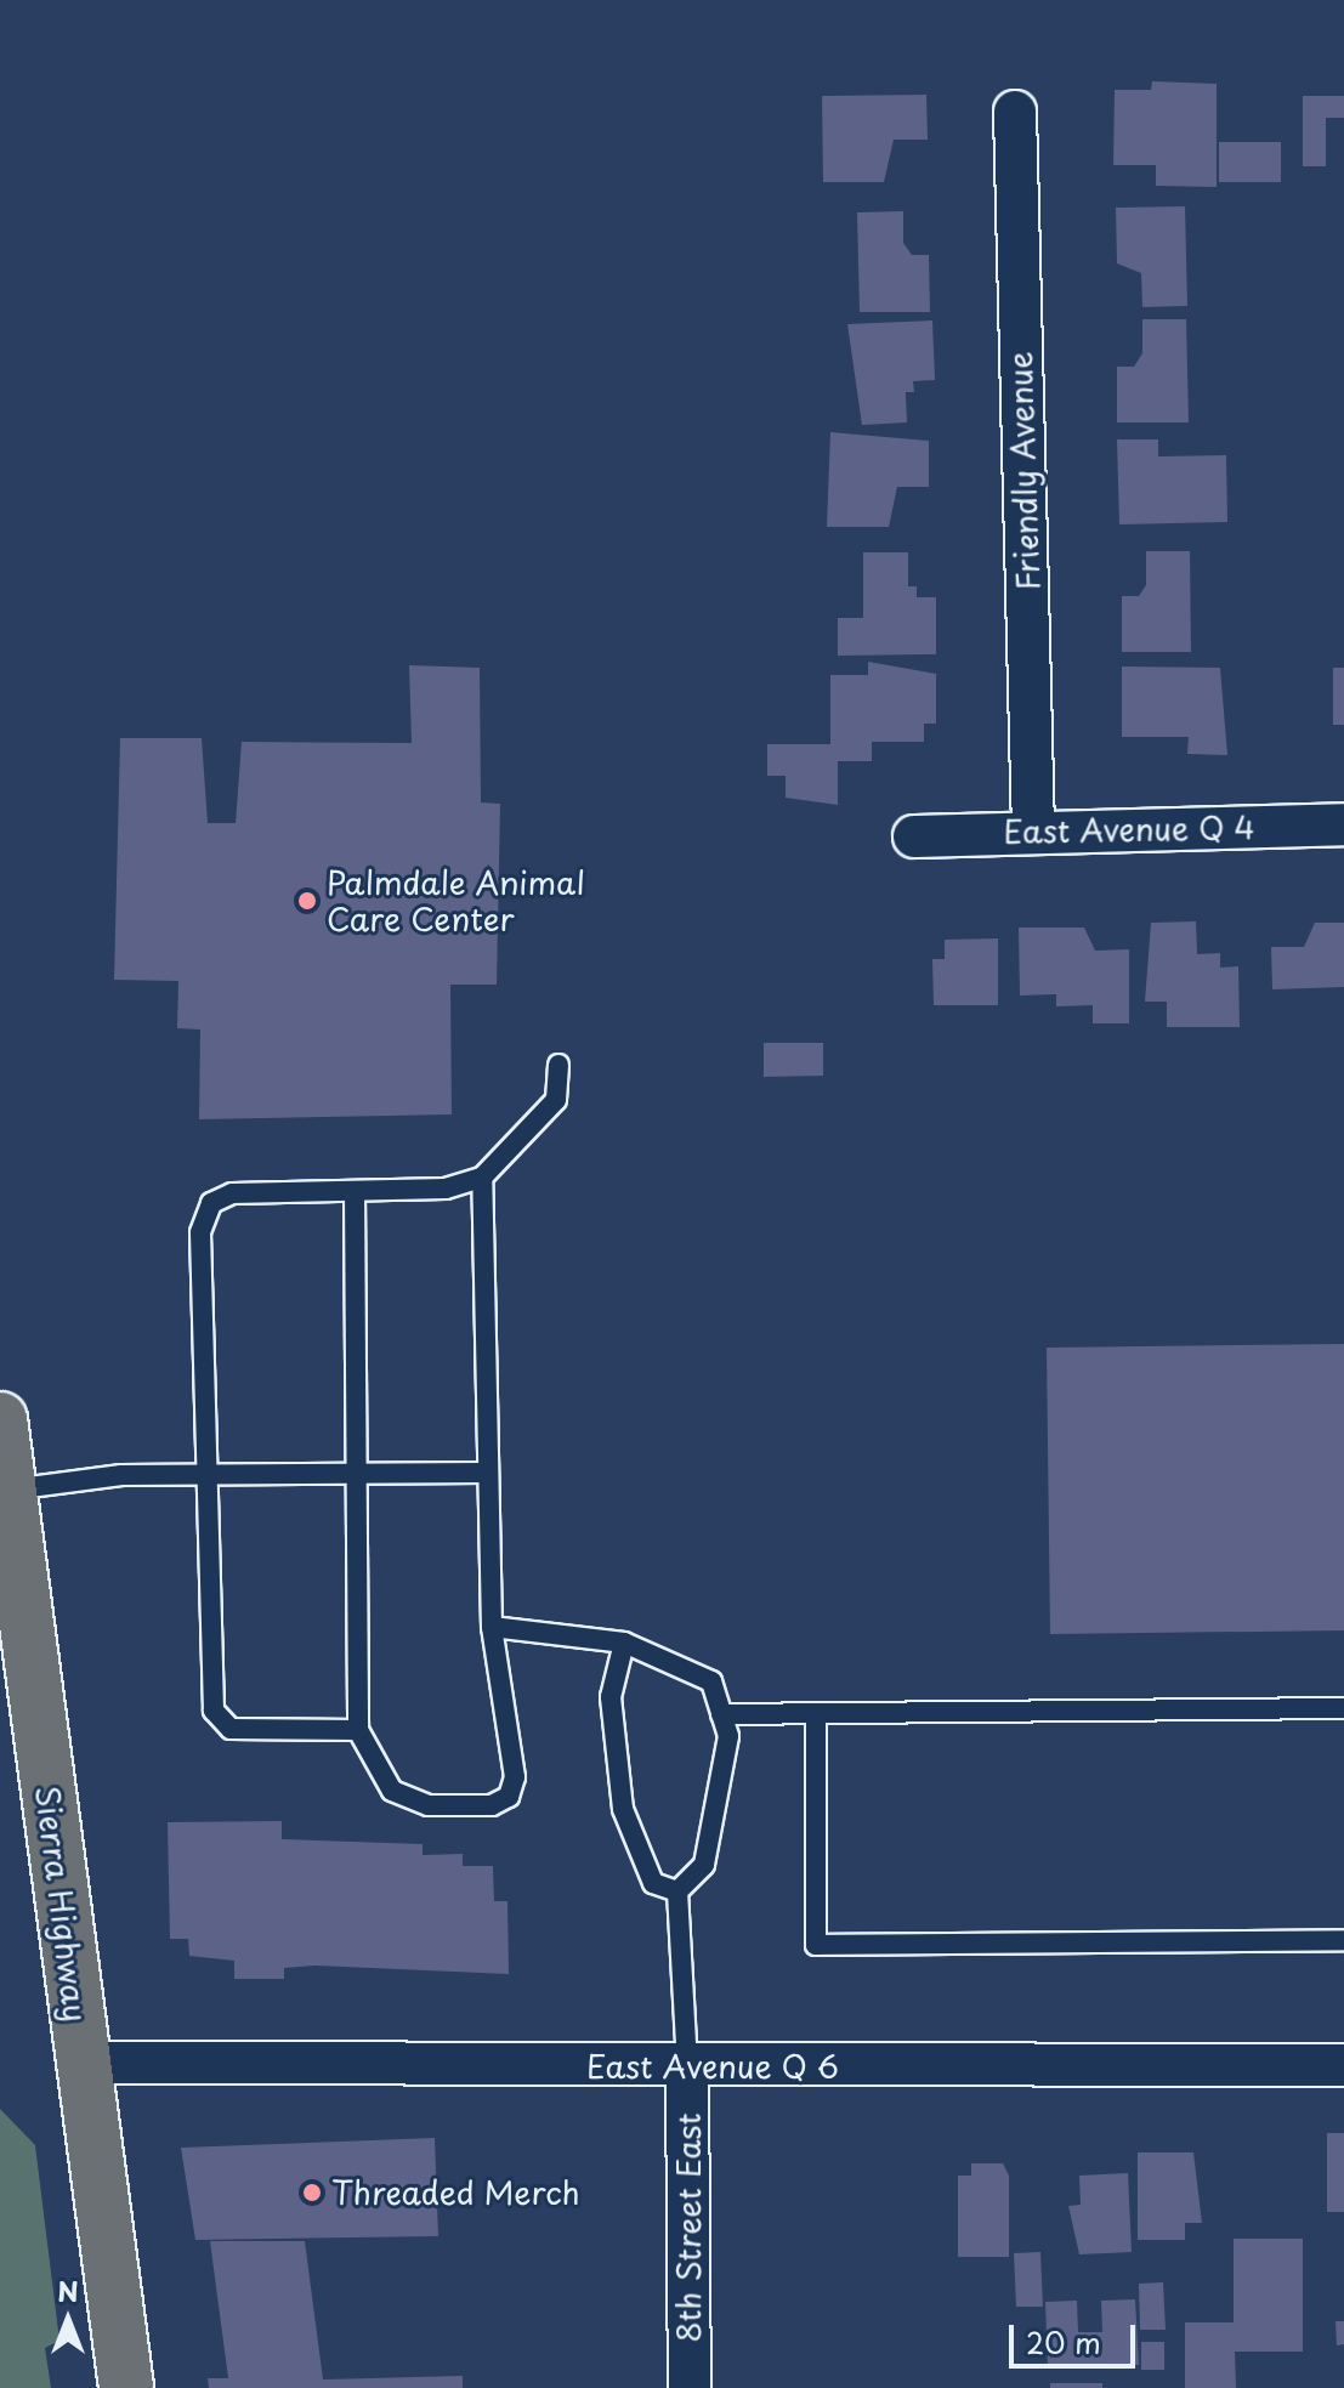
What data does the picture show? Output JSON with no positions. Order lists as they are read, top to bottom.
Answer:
{
  "streets": {
    "main road": ["Sierra Highway"],
    "street": [
      "Friendly Avenue",
      "East Avenue Q 4",
      "East Avenue Q 6",
      "8th Street East"
    ]
  },
  "crossings": [
    ["Friendly Avenue", "East Avenue Q 4"],
    ["Sierra Highway", "East Avenue Q 6"],
    ["East Avenue Q 6", "8th Street East"]
  ],
  "places": ["Palmdale Animal Care Center", "Threaded Merch"],
  "scale_bar": "20 m",
  "north": "top"
}
